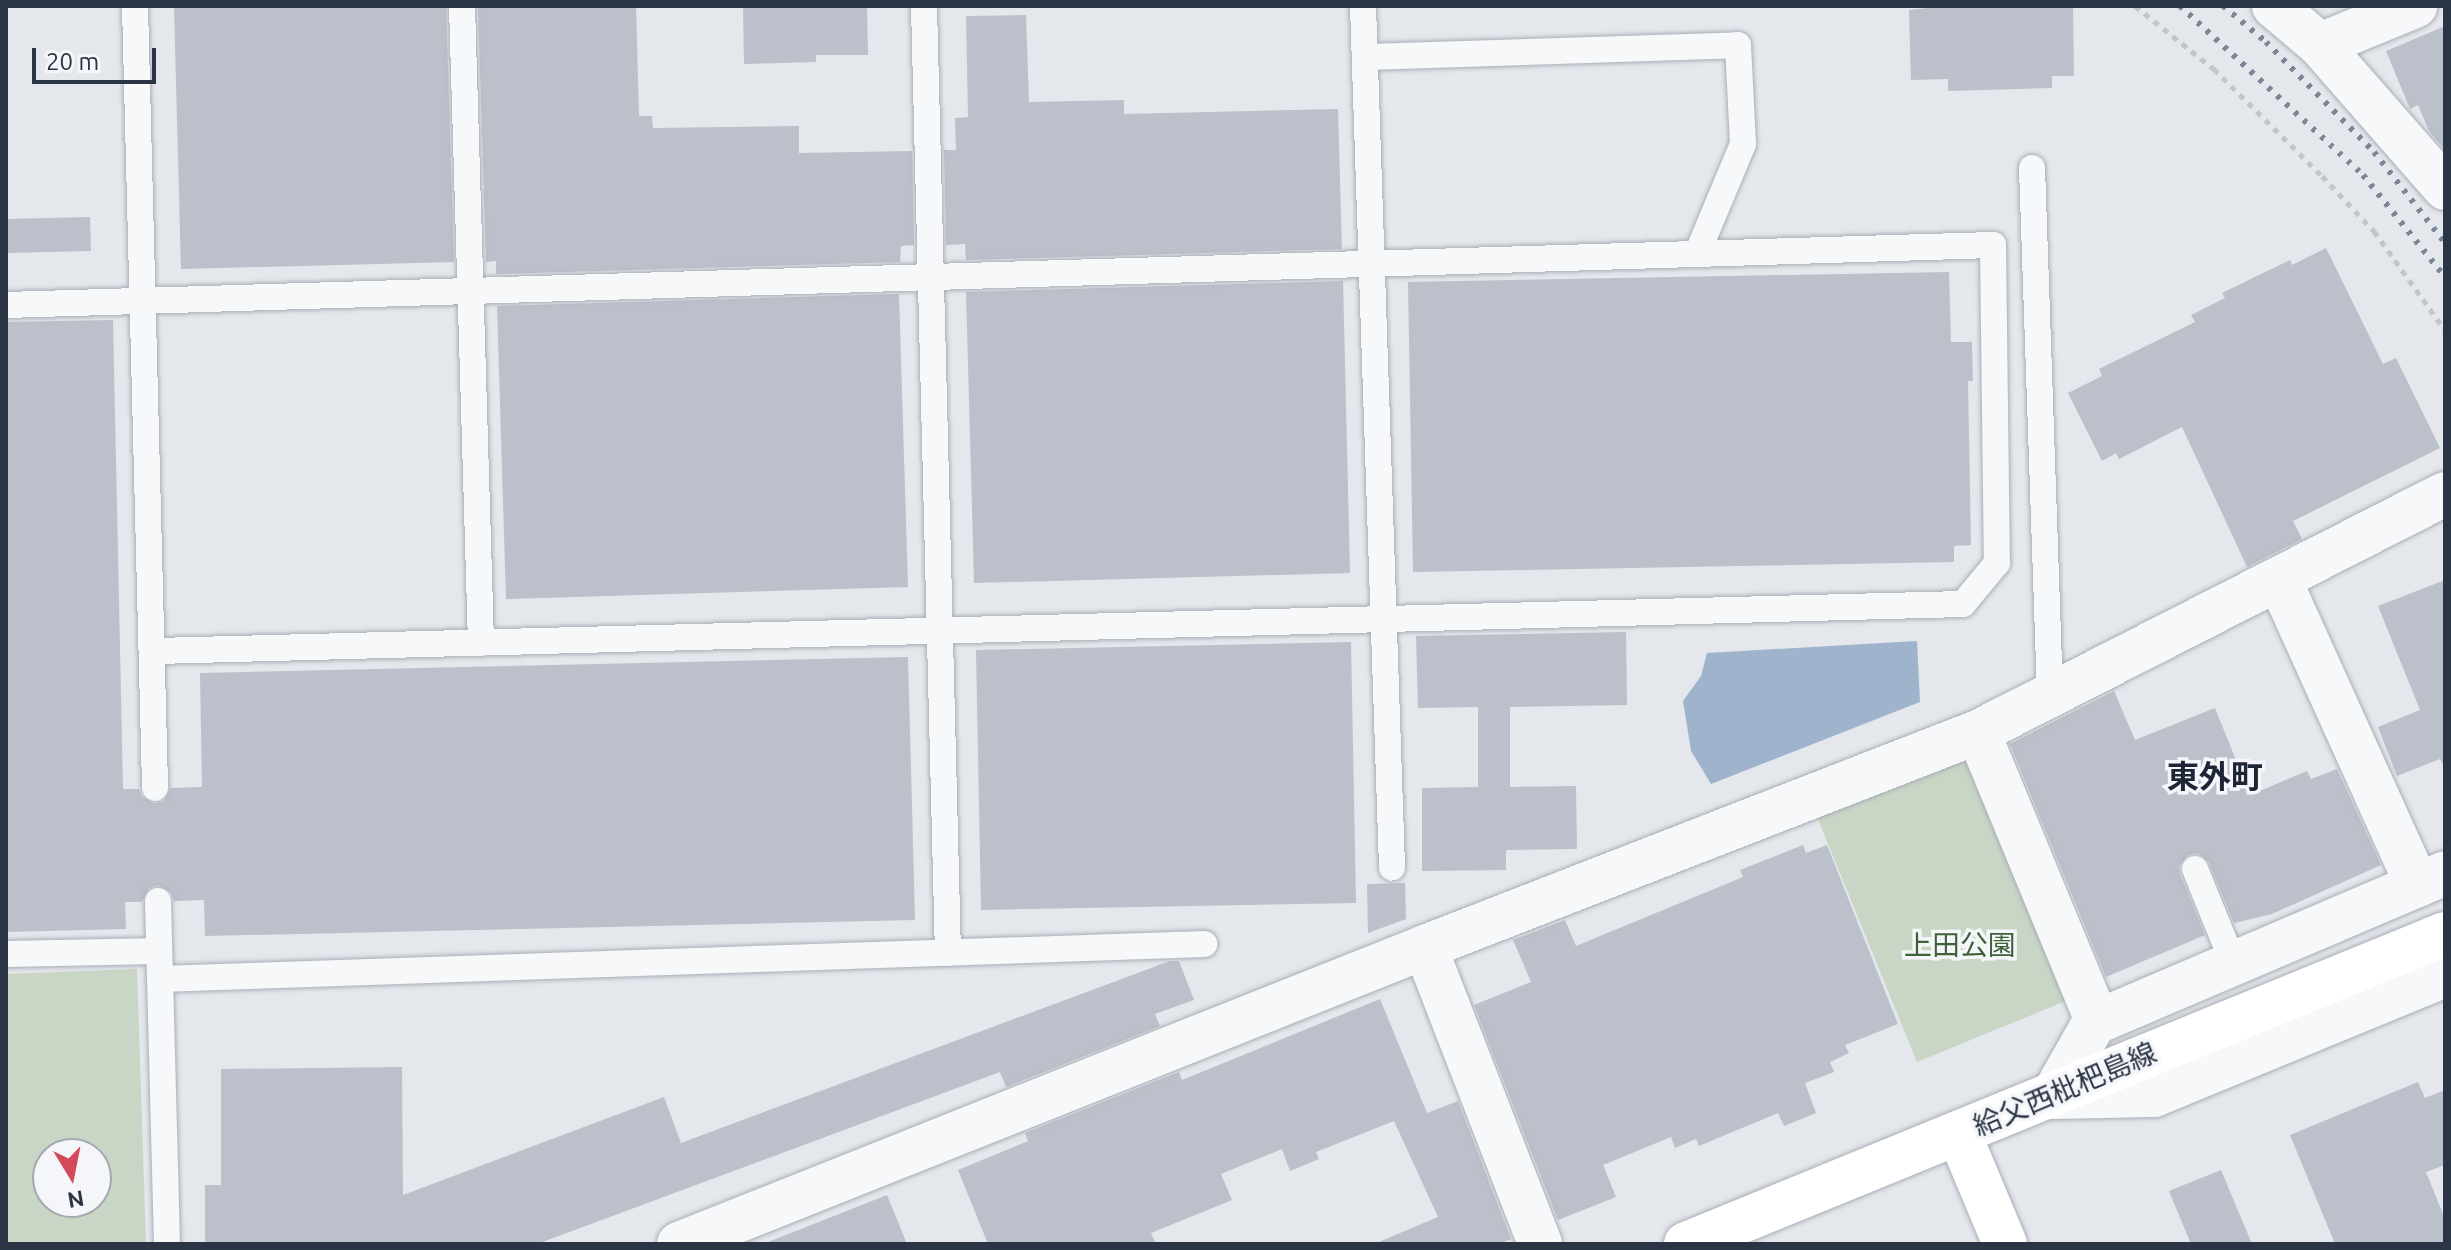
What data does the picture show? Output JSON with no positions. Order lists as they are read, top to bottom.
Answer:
{
  "streets": {
    "main road": ["給父西枇杷島線"]
  },
  "districts": ["東外町"],
  "parks": ["上田公園"],
  "scale_bar": "20 m",
  "north": "bottom"
}
